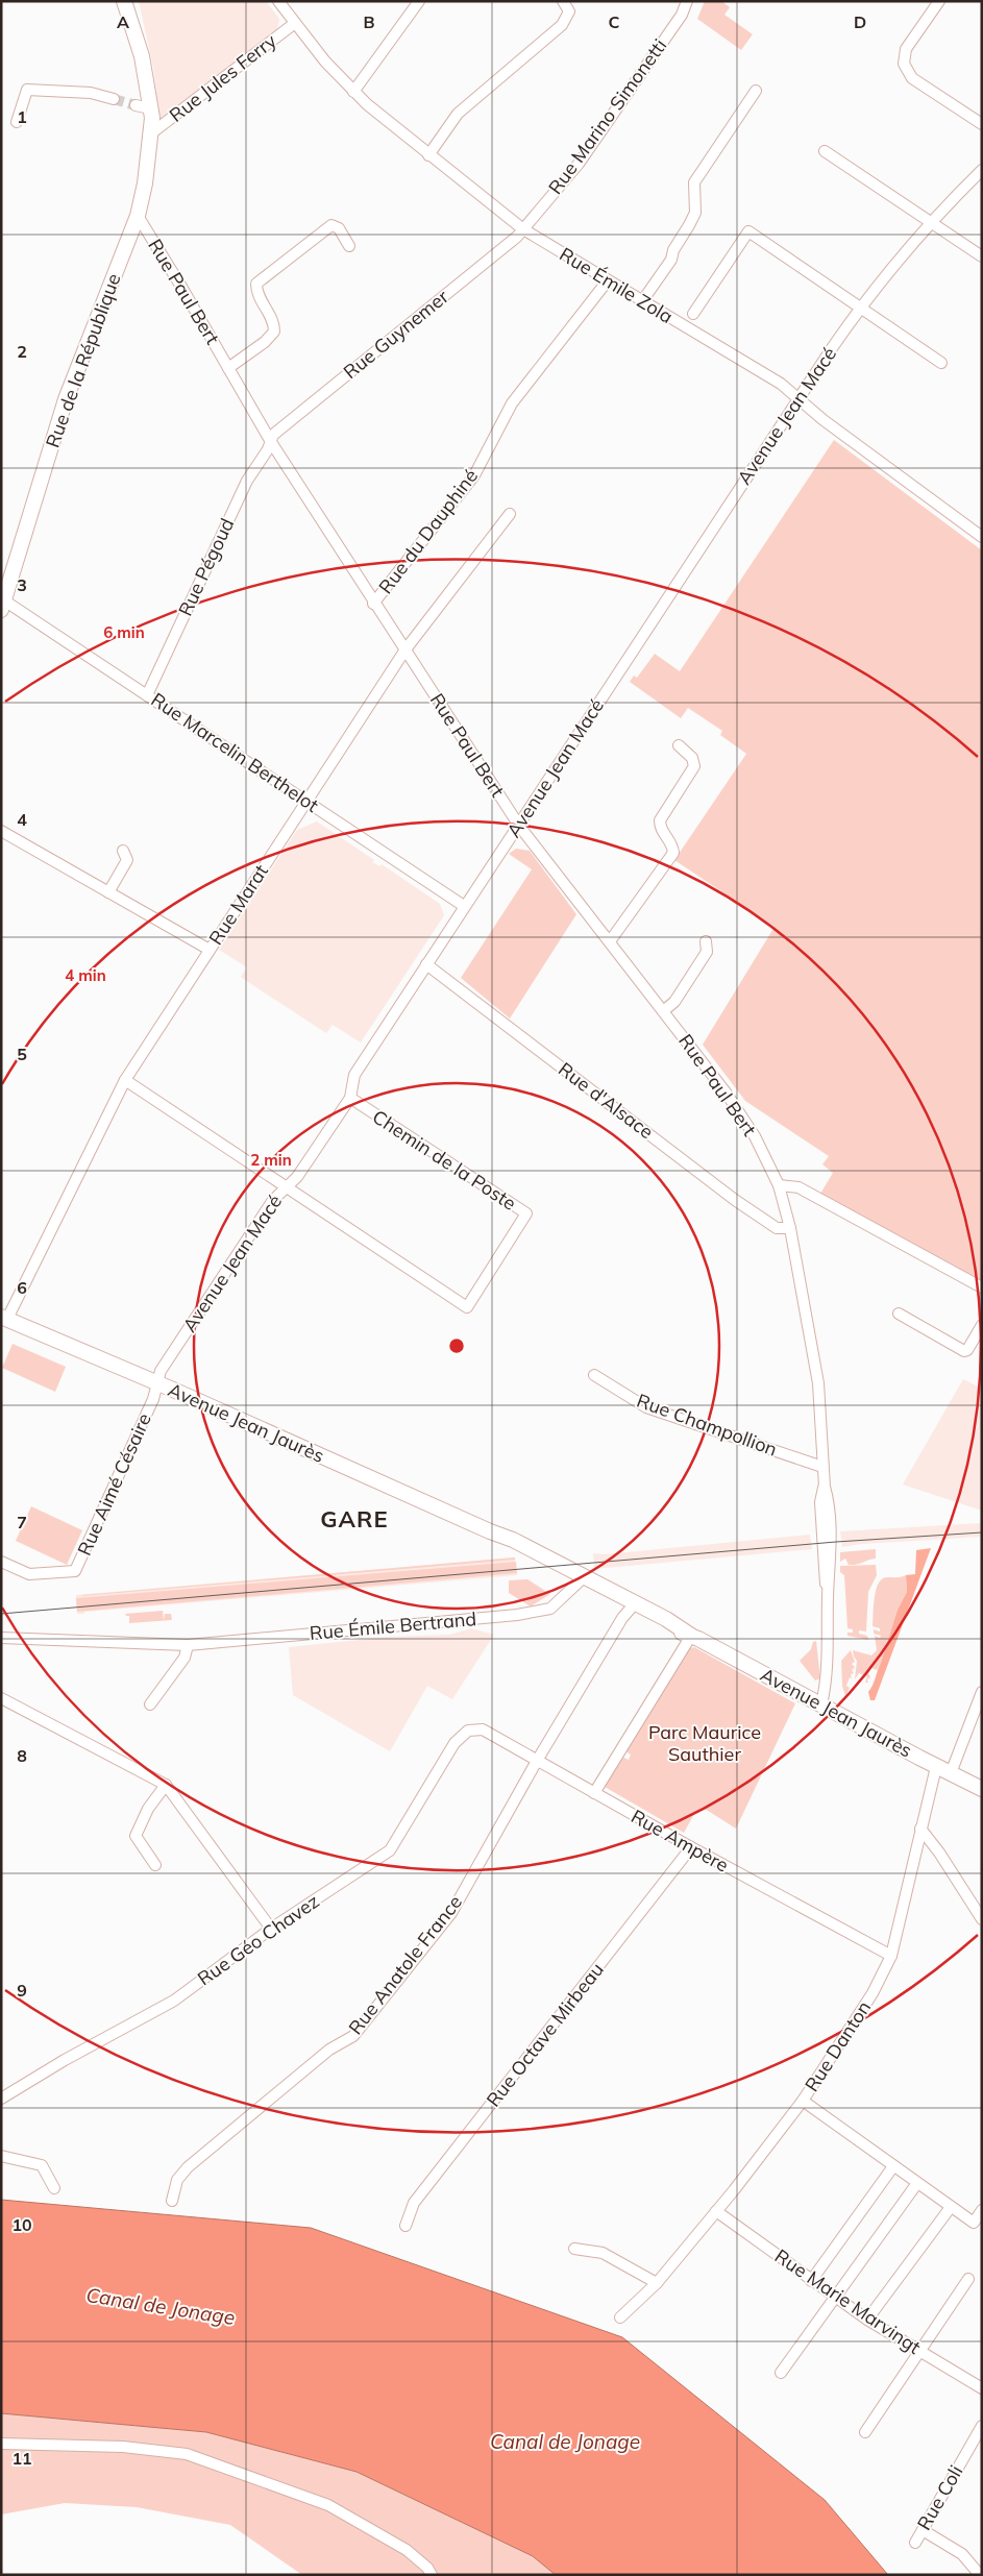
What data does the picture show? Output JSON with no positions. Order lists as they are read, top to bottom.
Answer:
{
  "streets": {
    "main road": ["Rue de la République", "Avenue Jean Jaurès"],
    "street": [
      "Rue Jules Ferry",
      "Rue Marino Simonetti",
      "Rue Émile Zola",
      "Rue Paul Bert",
      "Rue Guynemer",
      "Avenue Jean Macé",
      "Rue du Dauphiné",
      "Rue Pégoud",
      "Rue Marcelin Berthelot",
      "Rue Marat",
      "Rue d'Alsace",
      "Chemin de la Poste",
      "Rue Champollion",
      "Rue Aimé Césaire",
      "Rue Émile Bertrand",
      "Rue Ampère",
      "Rue Géo Chavez",
      "Rue Anatole France",
      "Rue Octave Mirbeau",
      "Rue Danton",
      "Rue Marie Marvingt",
      "Rue Coli"
    ]
  },
  "crossings": [
    ["Rue Jules Ferry", "Rue Émile Zola"],
    ["Rue Jules Ferry", "Rue de la République"],
    ["Rue Marino Simonetti", "Rue Émile Zola"],
    ["Rue Marino Simonetti", "Rue Guynemer"],
    ["Rue Émile Zola", "Rue Guynemer"],
    ["Rue Émile Zola", "Avenue Jean Macé"],
    ["Rue Émile Zola", "Rue du Dauphiné"],
    ["Rue Paul Bert", "Rue Guynemer"],
    ["Rue Paul Bert", "Rue de la République"],
    ["Rue Paul Bert", "Avenue Jean Macé"],
    ["Rue Paul Bert", "Rue du Dauphiné"],
    ["Rue Paul Bert", "Rue Pégoud"],
    ["Rue Paul Bert", "Rue Marat"],
    ["Rue Paul Bert", "Rue d'Alsace"],
    ["Rue Paul Bert", "Avenue Jean Jaurès"],
    ["Rue Paul Bert", "Rue Champollion"],
    ["Rue Guynemer", "Rue Pégoud"],
    ["Rue de la République", "Rue Marcelin Berthelot"],
    ["Avenue Jean Macé", "Rue Marcelin Berthelot"],
    ["Avenue Jean Macé", "Rue d'Alsace"],
    ["Avenue Jean Macé", "Chemin de la Poste"],
    ["Avenue Jean Macé", "Avenue Jean Jaurès"],
    ["Avenue Jean Macé", "Rue Aimé Césaire"],
    ["Rue Pégoud", "Rue Marcelin Berthelot"],
    ["Rue Marcelin Berthelot", "Rue Marat"],
    ["Rue Marat", "Avenue Jean Jaurès"],
    ["Avenue Jean Jaurès", "Rue Aimé Césaire"],
    ["Avenue Jean Jaurès", "Rue Émile Bertrand"],
    ["Avenue Jean Jaurès", "Rue Anatole France"],
    ["Avenue Jean Jaurès", "Rue Danton"],
    ["Rue Ampère", "Rue Géo Chavez"],
    ["Rue Ampère", "Rue Anatole France"],
    ["Rue Ampère", "Rue Octave Mirbeau"],
    ["Rue Ampère", "Rue Danton"],
    ["Rue Danton", "Rue Marie Marvingt"]
  ],
  "districts": ["GARE"],
  "water": ["Canal de Jonage"],
  "parks": ["Parc Maurice Sauthier"],
  "grid": {
    "columns": [
      "A",
      "B",
      "C",
      "D"
    ],
    "rows": [
      "1",
      "2",
      "3",
      "4",
      "5",
      "6",
      "7",
      "8",
      "9",
      "10",
      "11"
    ]
  },
  "rings": ["6 min", "4 min", "2 min"]
}
